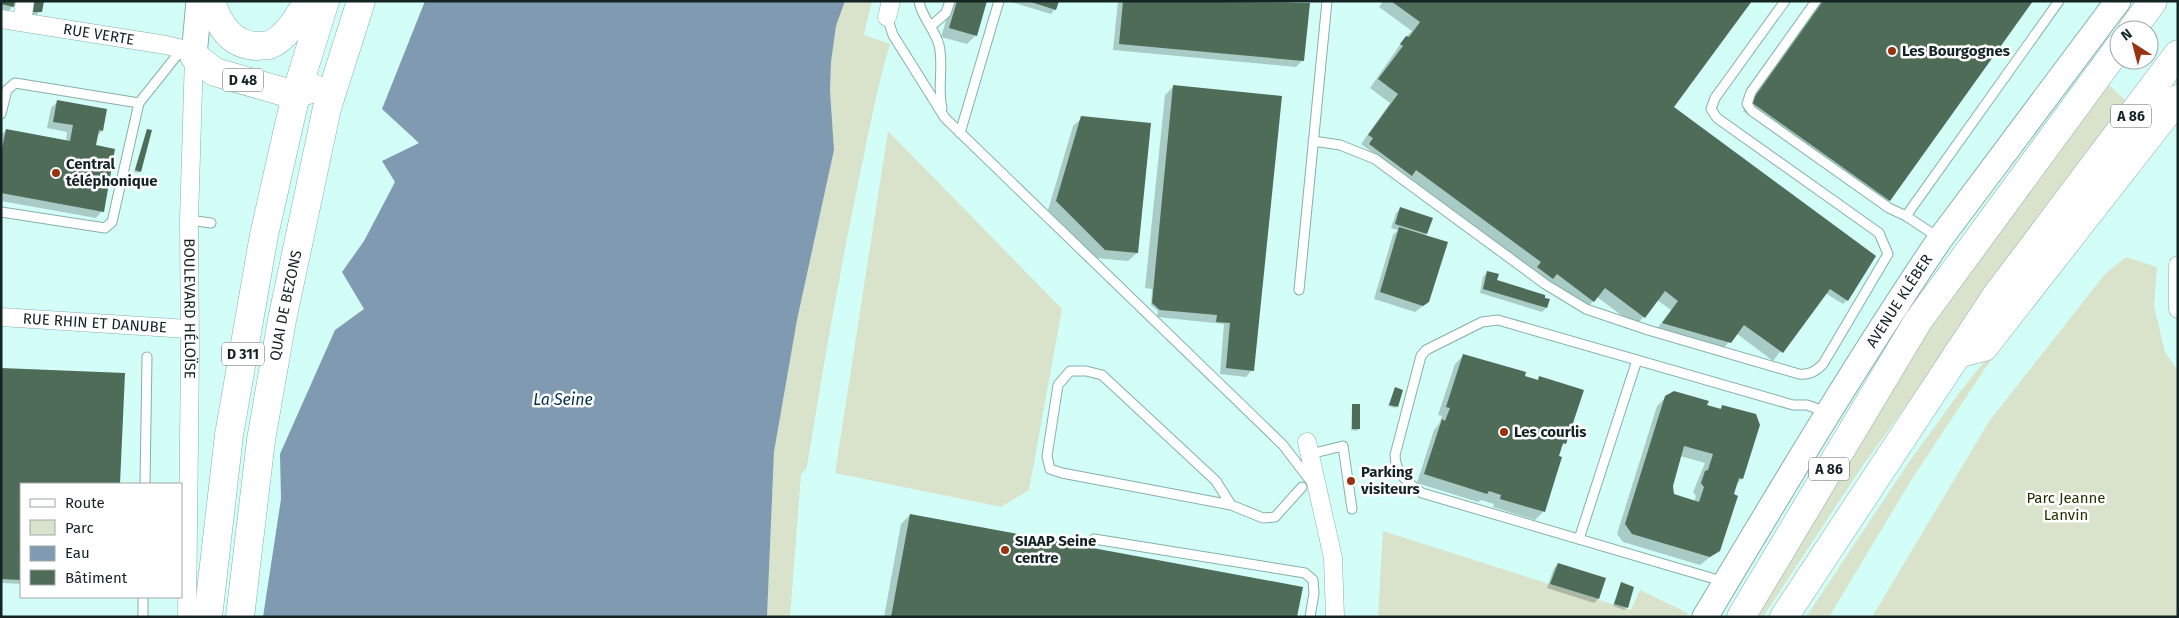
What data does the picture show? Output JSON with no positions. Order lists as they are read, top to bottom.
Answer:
{
  "streets": {
    "main road": [
      "D 48",
      "A 86",
      "QUAI DE BEZONS",
      "D 311"
    ],
    "street": [
      "RUE VERTE",
      "AVENUE KLÉBER",
      "BOULEVARD HÉLOÏSE",
      "RUE RHIN ET DANUBE"
    ]
  },
  "crossings": [
    ["RUE VERTE", "D 48"],
    ["RUE VERTE", "BOULEVARD HÉLOÏSE"],
    ["D 48", "BOULEVARD HÉLOÏSE"],
    ["D 48", "D 311"],
    ["BOULEVARD HÉLOÏSE", "RUE RHIN ET DANUBE"]
  ],
  "water": ["La Seine"],
  "parks": ["Parc Jeanne Lanvin"],
  "places": [
    "Les Bourgognes",
    "Central téléphonique",
    "Les courlis",
    "Parking visiteurs",
    "SIAAP Seine centre"
  ],
  "legend": [
    "Route",
    "Parc",
    "Eau",
    "Bâtiment"
  ],
  "north": "top left"
}
